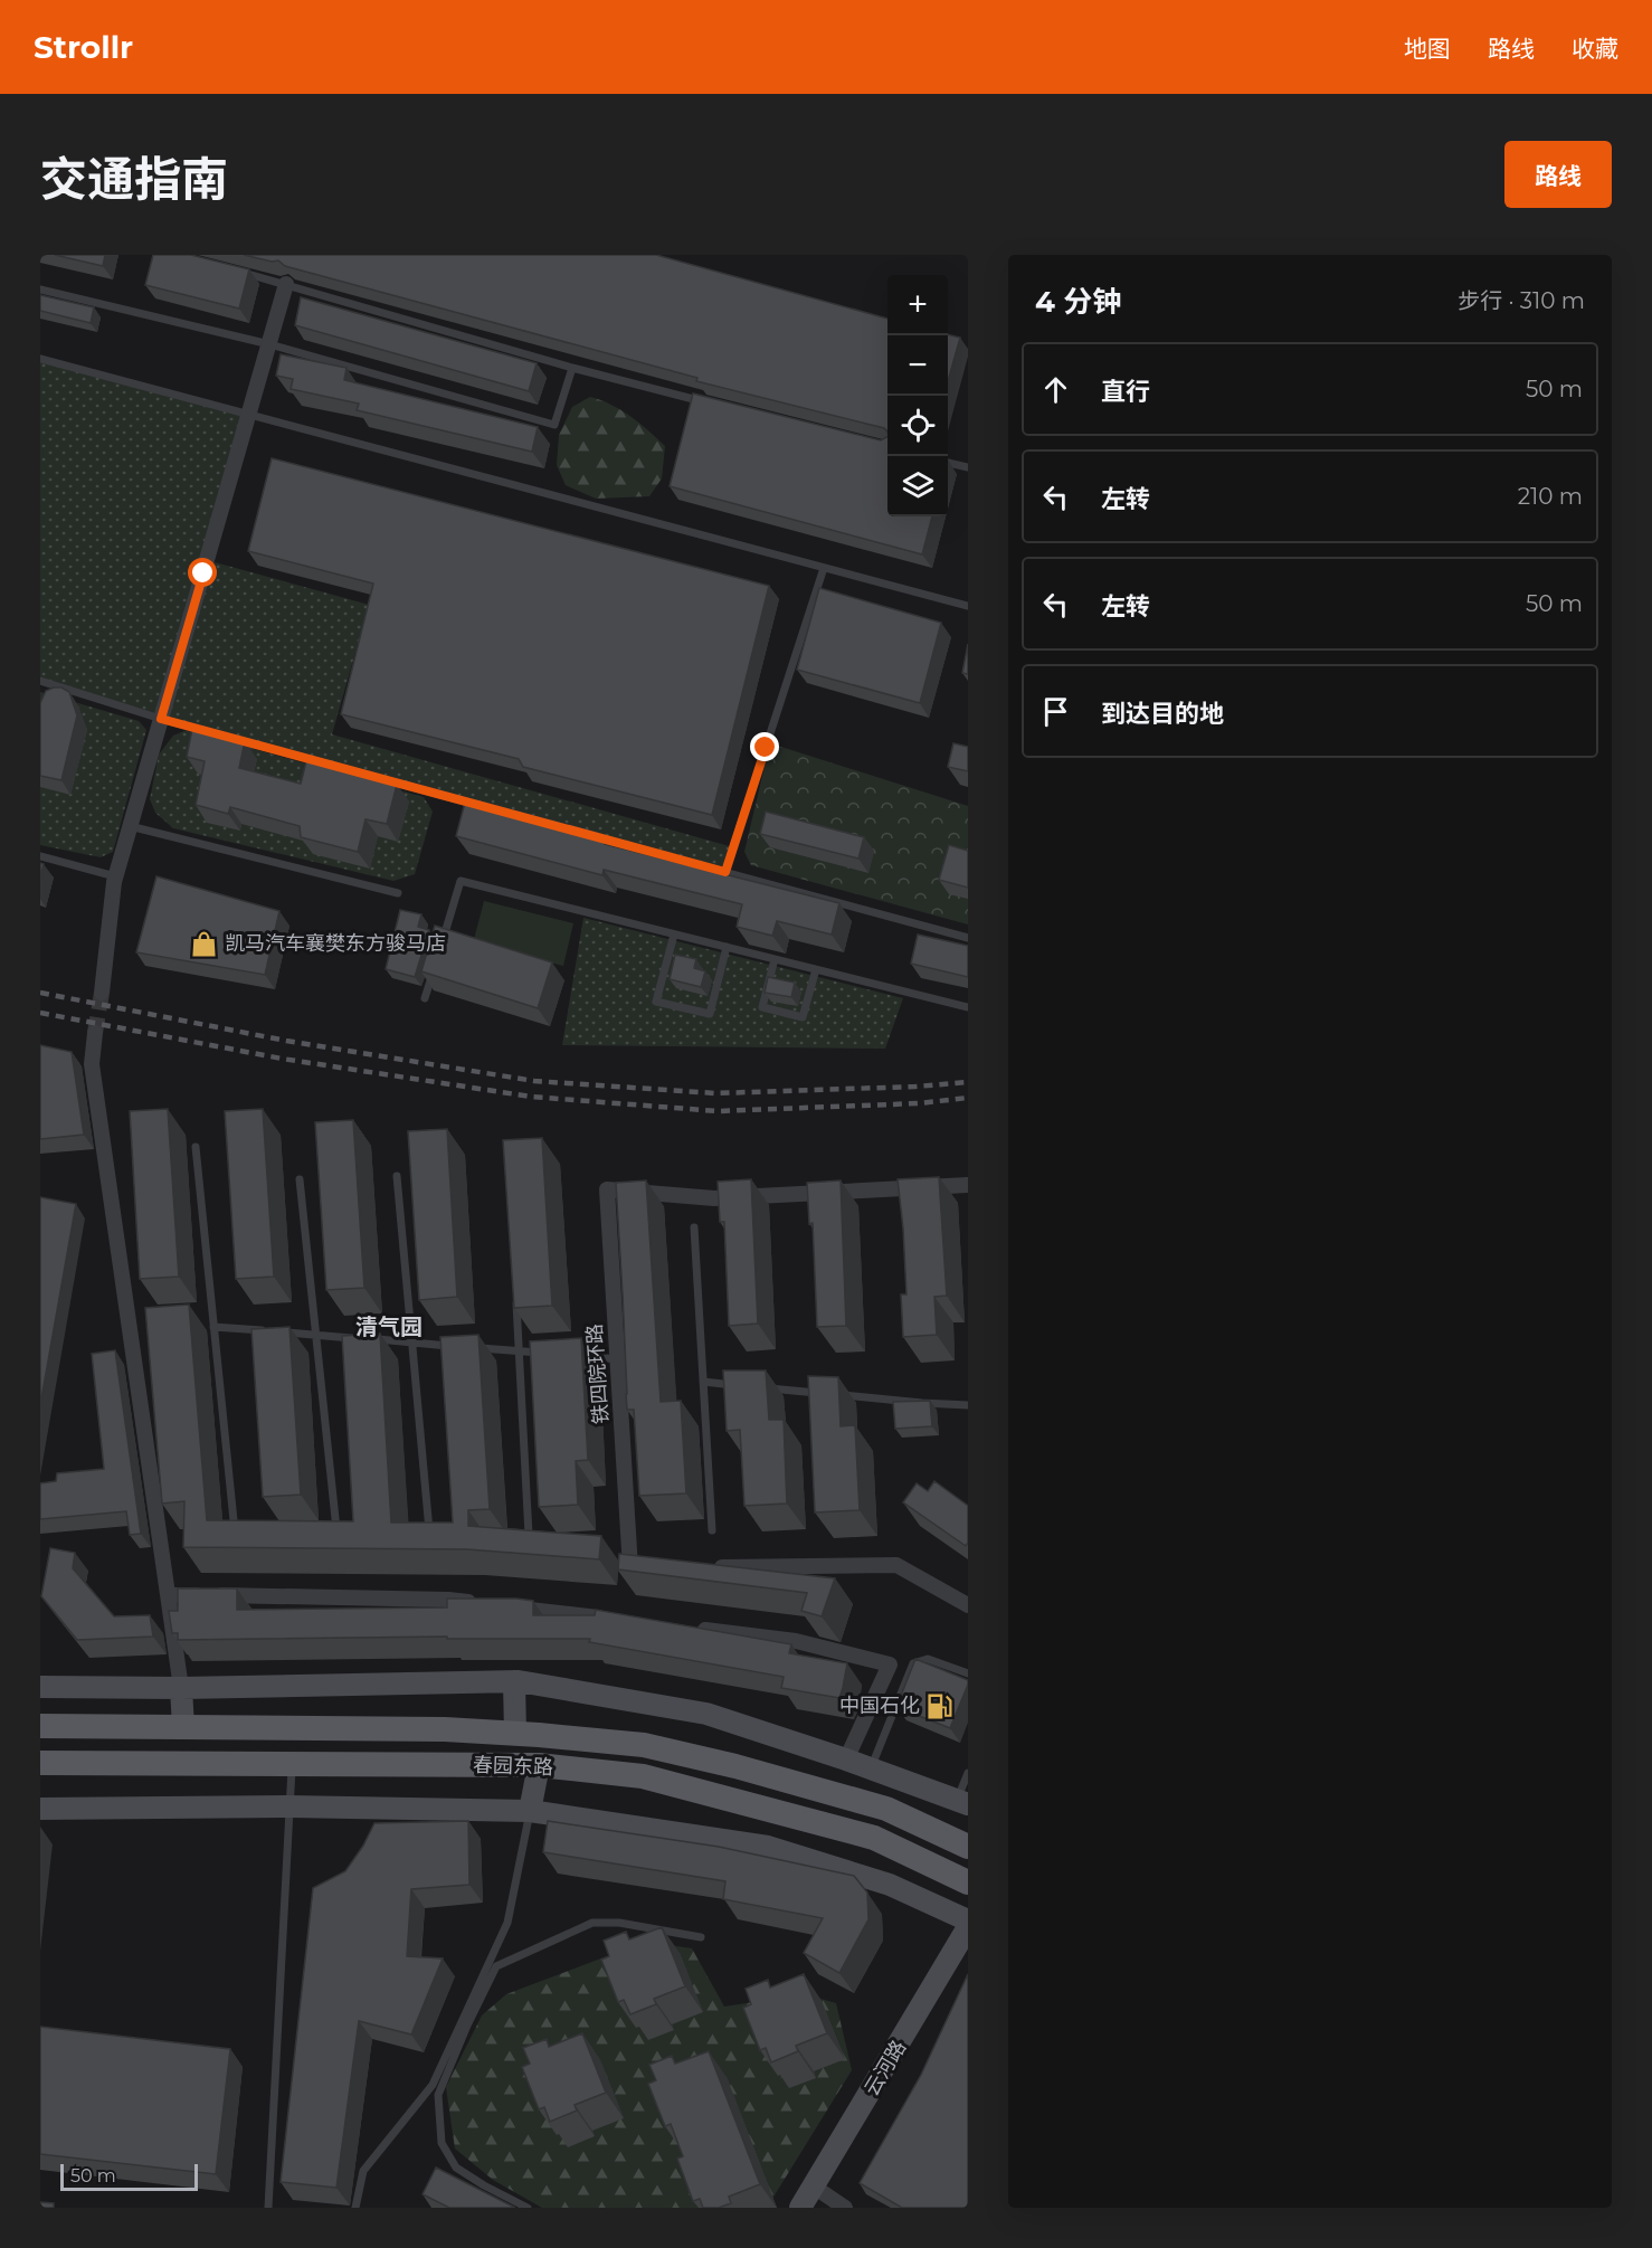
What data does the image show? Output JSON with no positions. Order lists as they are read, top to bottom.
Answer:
{
  "streets": {
    "main road": ["春园东路"],
    "street": ["铁四院环路", "云河路"]
  },
  "districts": ["清气园"],
  "places": {
    "shop": ["凯马汽车襄樊东方骏马店"],
    "fuel station": ["中国石化"]
  },
  "scale_bar": "50 m",
  "page": {
    "header": "Strollr",
    "nav": ["地图", "路线", "收藏"],
    "title": "交通指南",
    "buttons": "路线",
    "heading": ["4 分钟", "步行 · 310 m"],
    "map_buttons": ["+", "−"],
    "list": [
      ["直行", "50 m"],
      ["左转", "210 m"],
      ["左转", "50 m"],
      "到达目的地"
    ],
    "scale": "50 m"
  }
}
